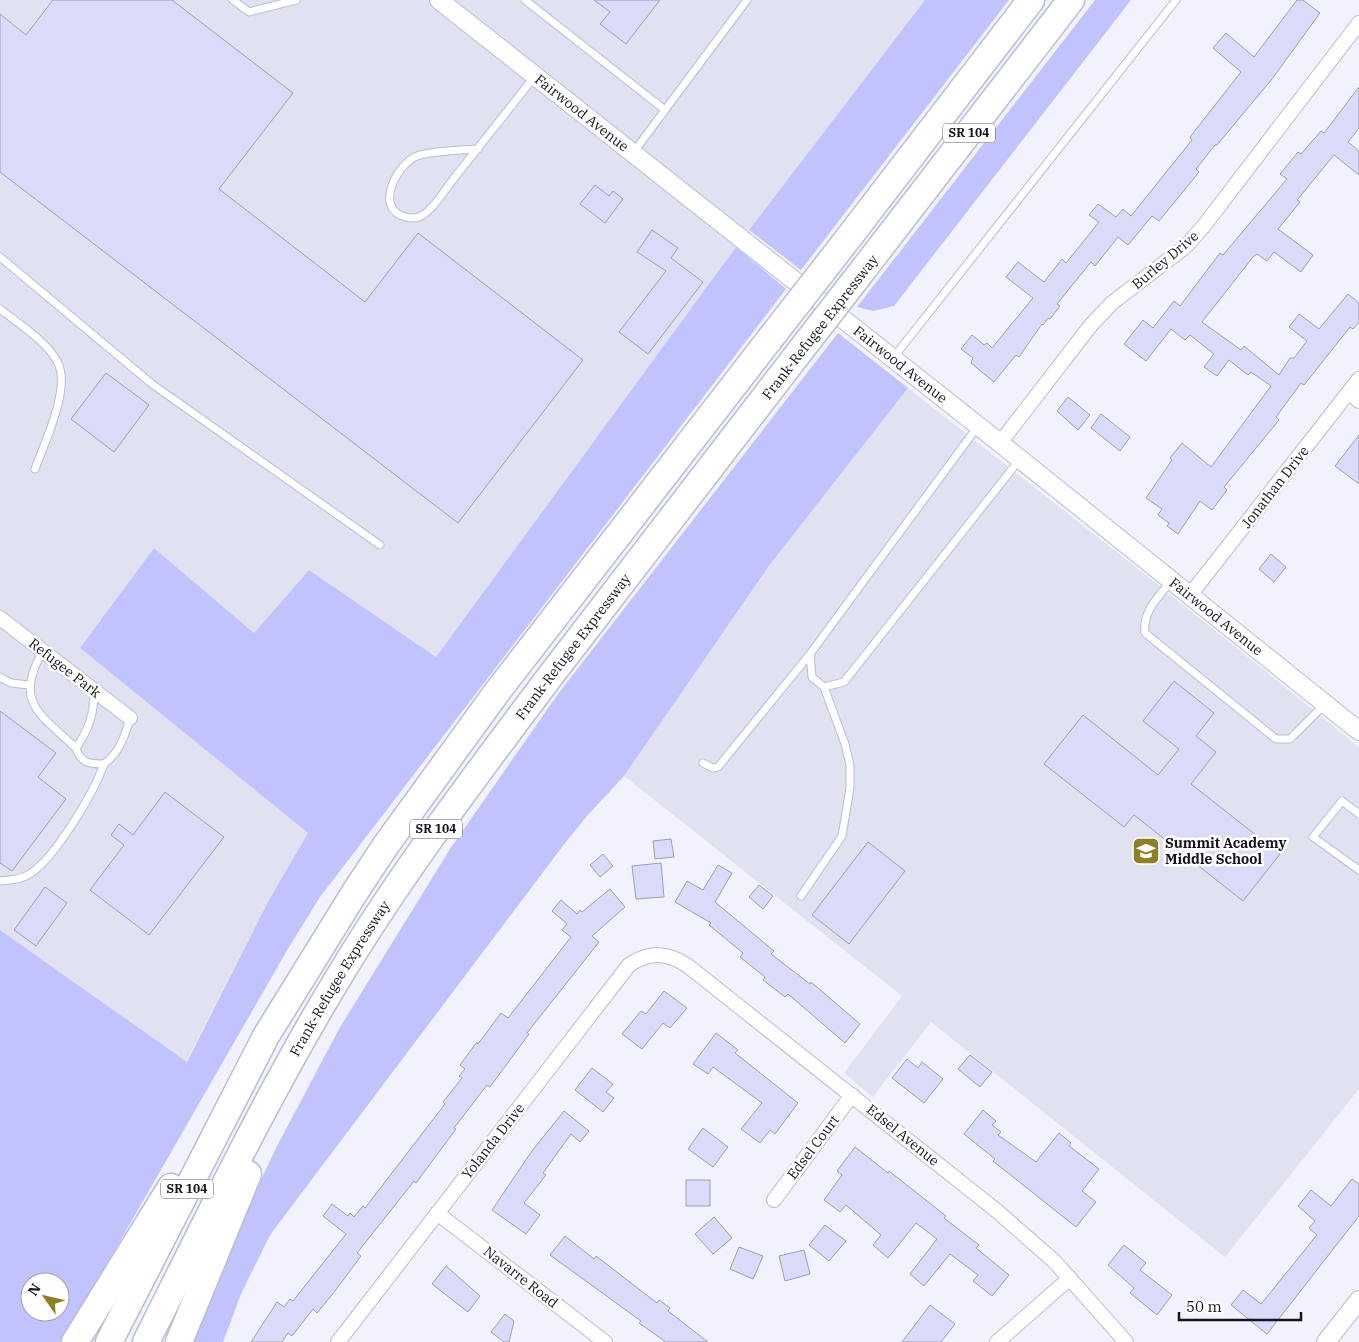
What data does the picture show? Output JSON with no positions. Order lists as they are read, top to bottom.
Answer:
{
  "streets": {
    "highway": ["SR 104", "Frank-Refugee Expressway"],
    "street": [
      "Fairwood Avenue",
      "Burley Drive",
      "Jonathan Drive",
      "Refugee Park",
      "Edsel Avenue",
      "Yolanda Drive",
      "Edsel Court",
      "Navarre Road"
    ]
  },
  "crossings": [
    ["Fairwood Avenue", "Burley Drive"],
    ["Fairwood Avenue", "Jonathan Drive"],
    ["Edsel Avenue", "Yolanda Drive"],
    ["Edsel Avenue", "Edsel Court"],
    ["Yolanda Drive", "Navarre Road"]
  ],
  "places": {
    "school or university": ["Summit Academy Middle School"]
  },
  "scale_bar": "50 m",
  "north": "top left"
}
